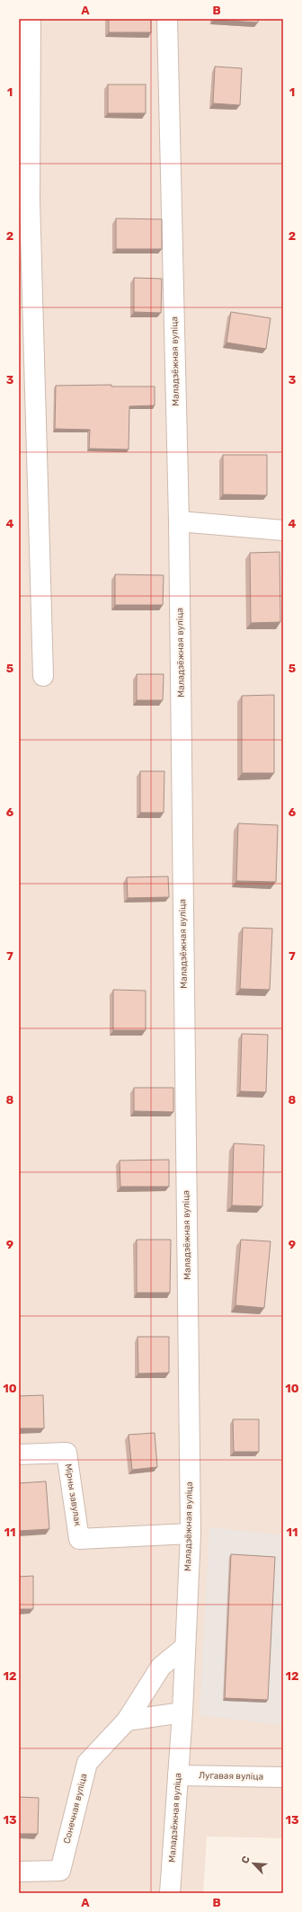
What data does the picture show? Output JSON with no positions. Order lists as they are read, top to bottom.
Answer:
{
  "streets": {
    "street": [
      "Маладзёжная вуліца",
      "Мірны завулак",
      "Лугавая вуліца",
      "Сонечная вуліца"
    ]
  },
  "crossings": [
    ["Маладзёжная вуліца", "Мірны завулак"],
    ["Маладзёжная вуліца", "Лугавая вуліца"],
    ["Маладзёжная вуліца", "Сонечная вуліца"]
  ],
  "north": "top left",
  "grid": {
    "columns": ["A", "B"],
    "rows": [
      "1",
      "2",
      "3",
      "4",
      "5",
      "6",
      "7",
      "8",
      "9",
      "10",
      "11",
      "12",
      "13"
    ]
  }
}
